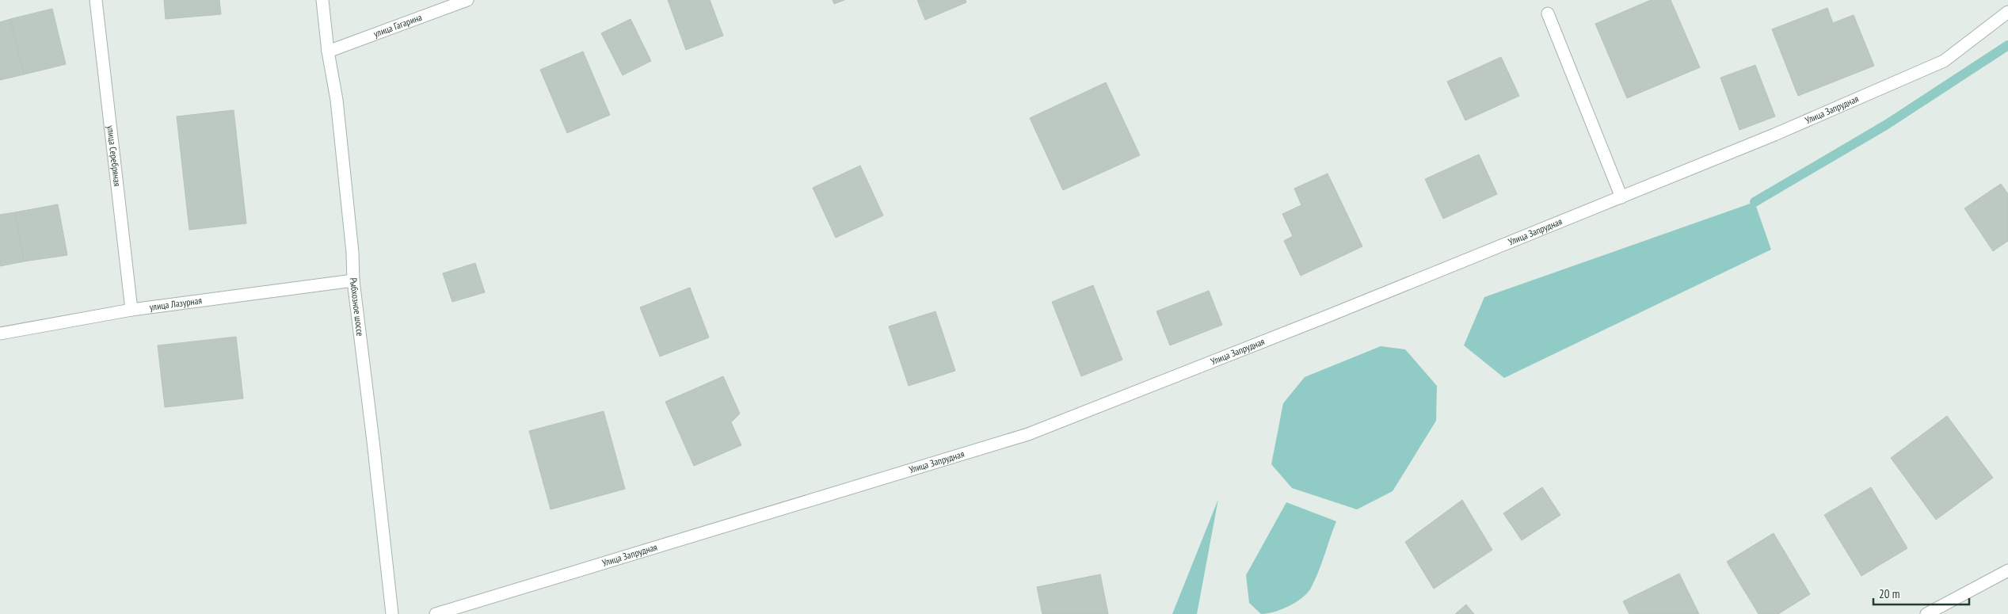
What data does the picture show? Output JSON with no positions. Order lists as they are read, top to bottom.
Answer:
{
  "streets": {
    "street": [
      "улица Гагарина",
      "Улица Запрудная",
      "улица Серебряная",
      "улица Лазурная",
      "Рыбхозное шоссе"
    ]
  },
  "crossings": [
    ["улица Гагарина", "Рыбхозное шоссе"],
    ["улица Серебряная", "улица Лазурная"],
    ["улица Лазурная", "Рыбхозное шоссе"]
  ],
  "scale_bar": "20 m"
}
